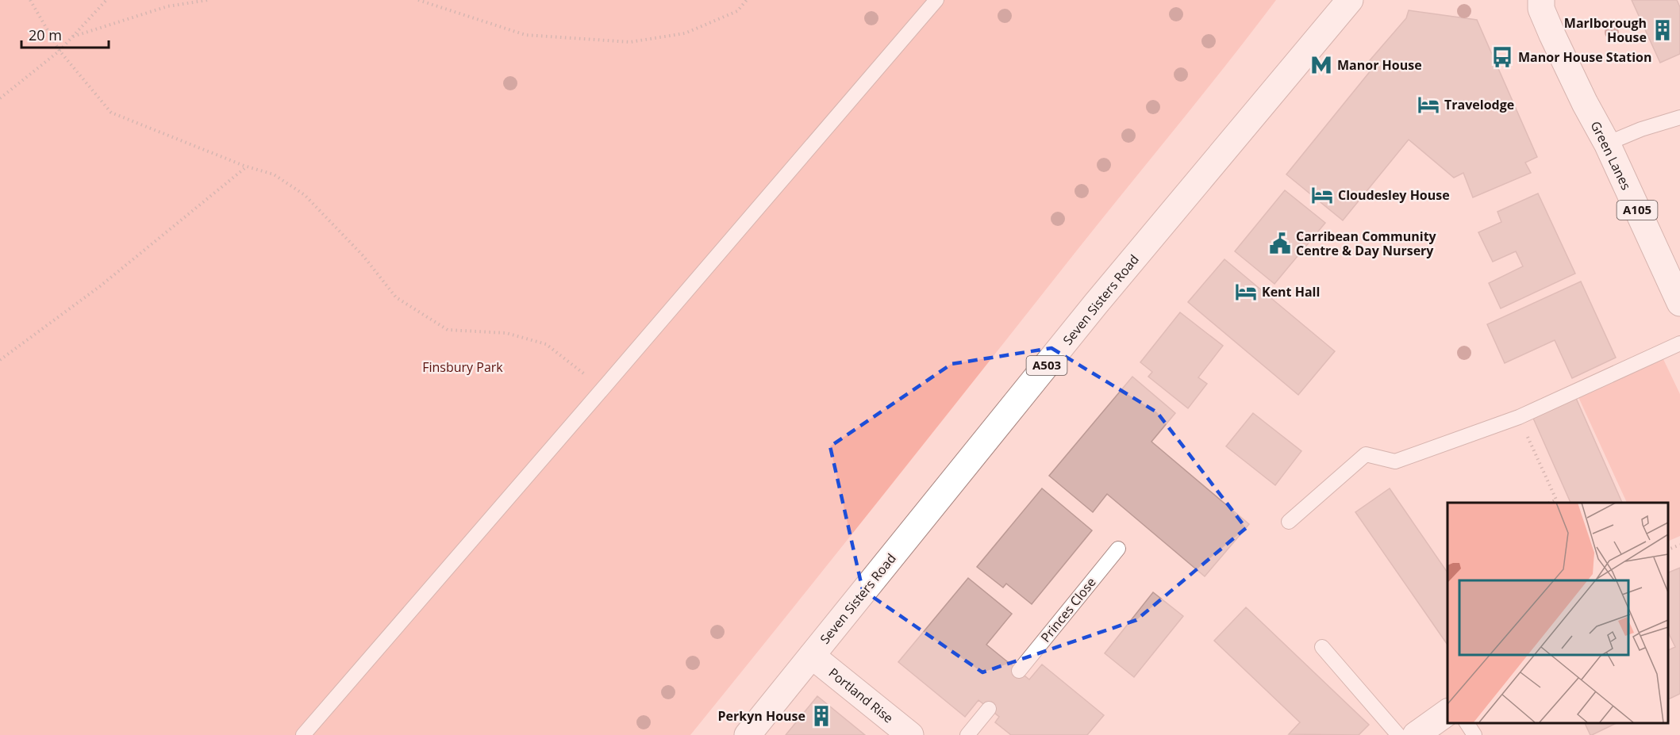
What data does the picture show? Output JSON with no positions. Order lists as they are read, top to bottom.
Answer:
{
  "streets": {
    "main road": [
      "Green Lanes",
      "A105",
      "Seven Sisters Road",
      "A503",
      "Portland Rise"
    ],
    "lane": ["Princes Close"]
  },
  "crossings": [
    ["Seven Sisters Road", "Portland Rise"]
  ],
  "parks": ["Finsbury Park"],
  "places": {
    "building": ["Marlborough House", "Perkyn House"],
    "bus stop": ["Manor House Station"],
    "metro station": ["Manor House"],
    "hotel": ["Travelodge", "Cloudesley House", "Kent Hall"],
    "public building": ["Carribean Community Centre & Day Nursery"]
  },
  "scale_bar": "20 m"
}
